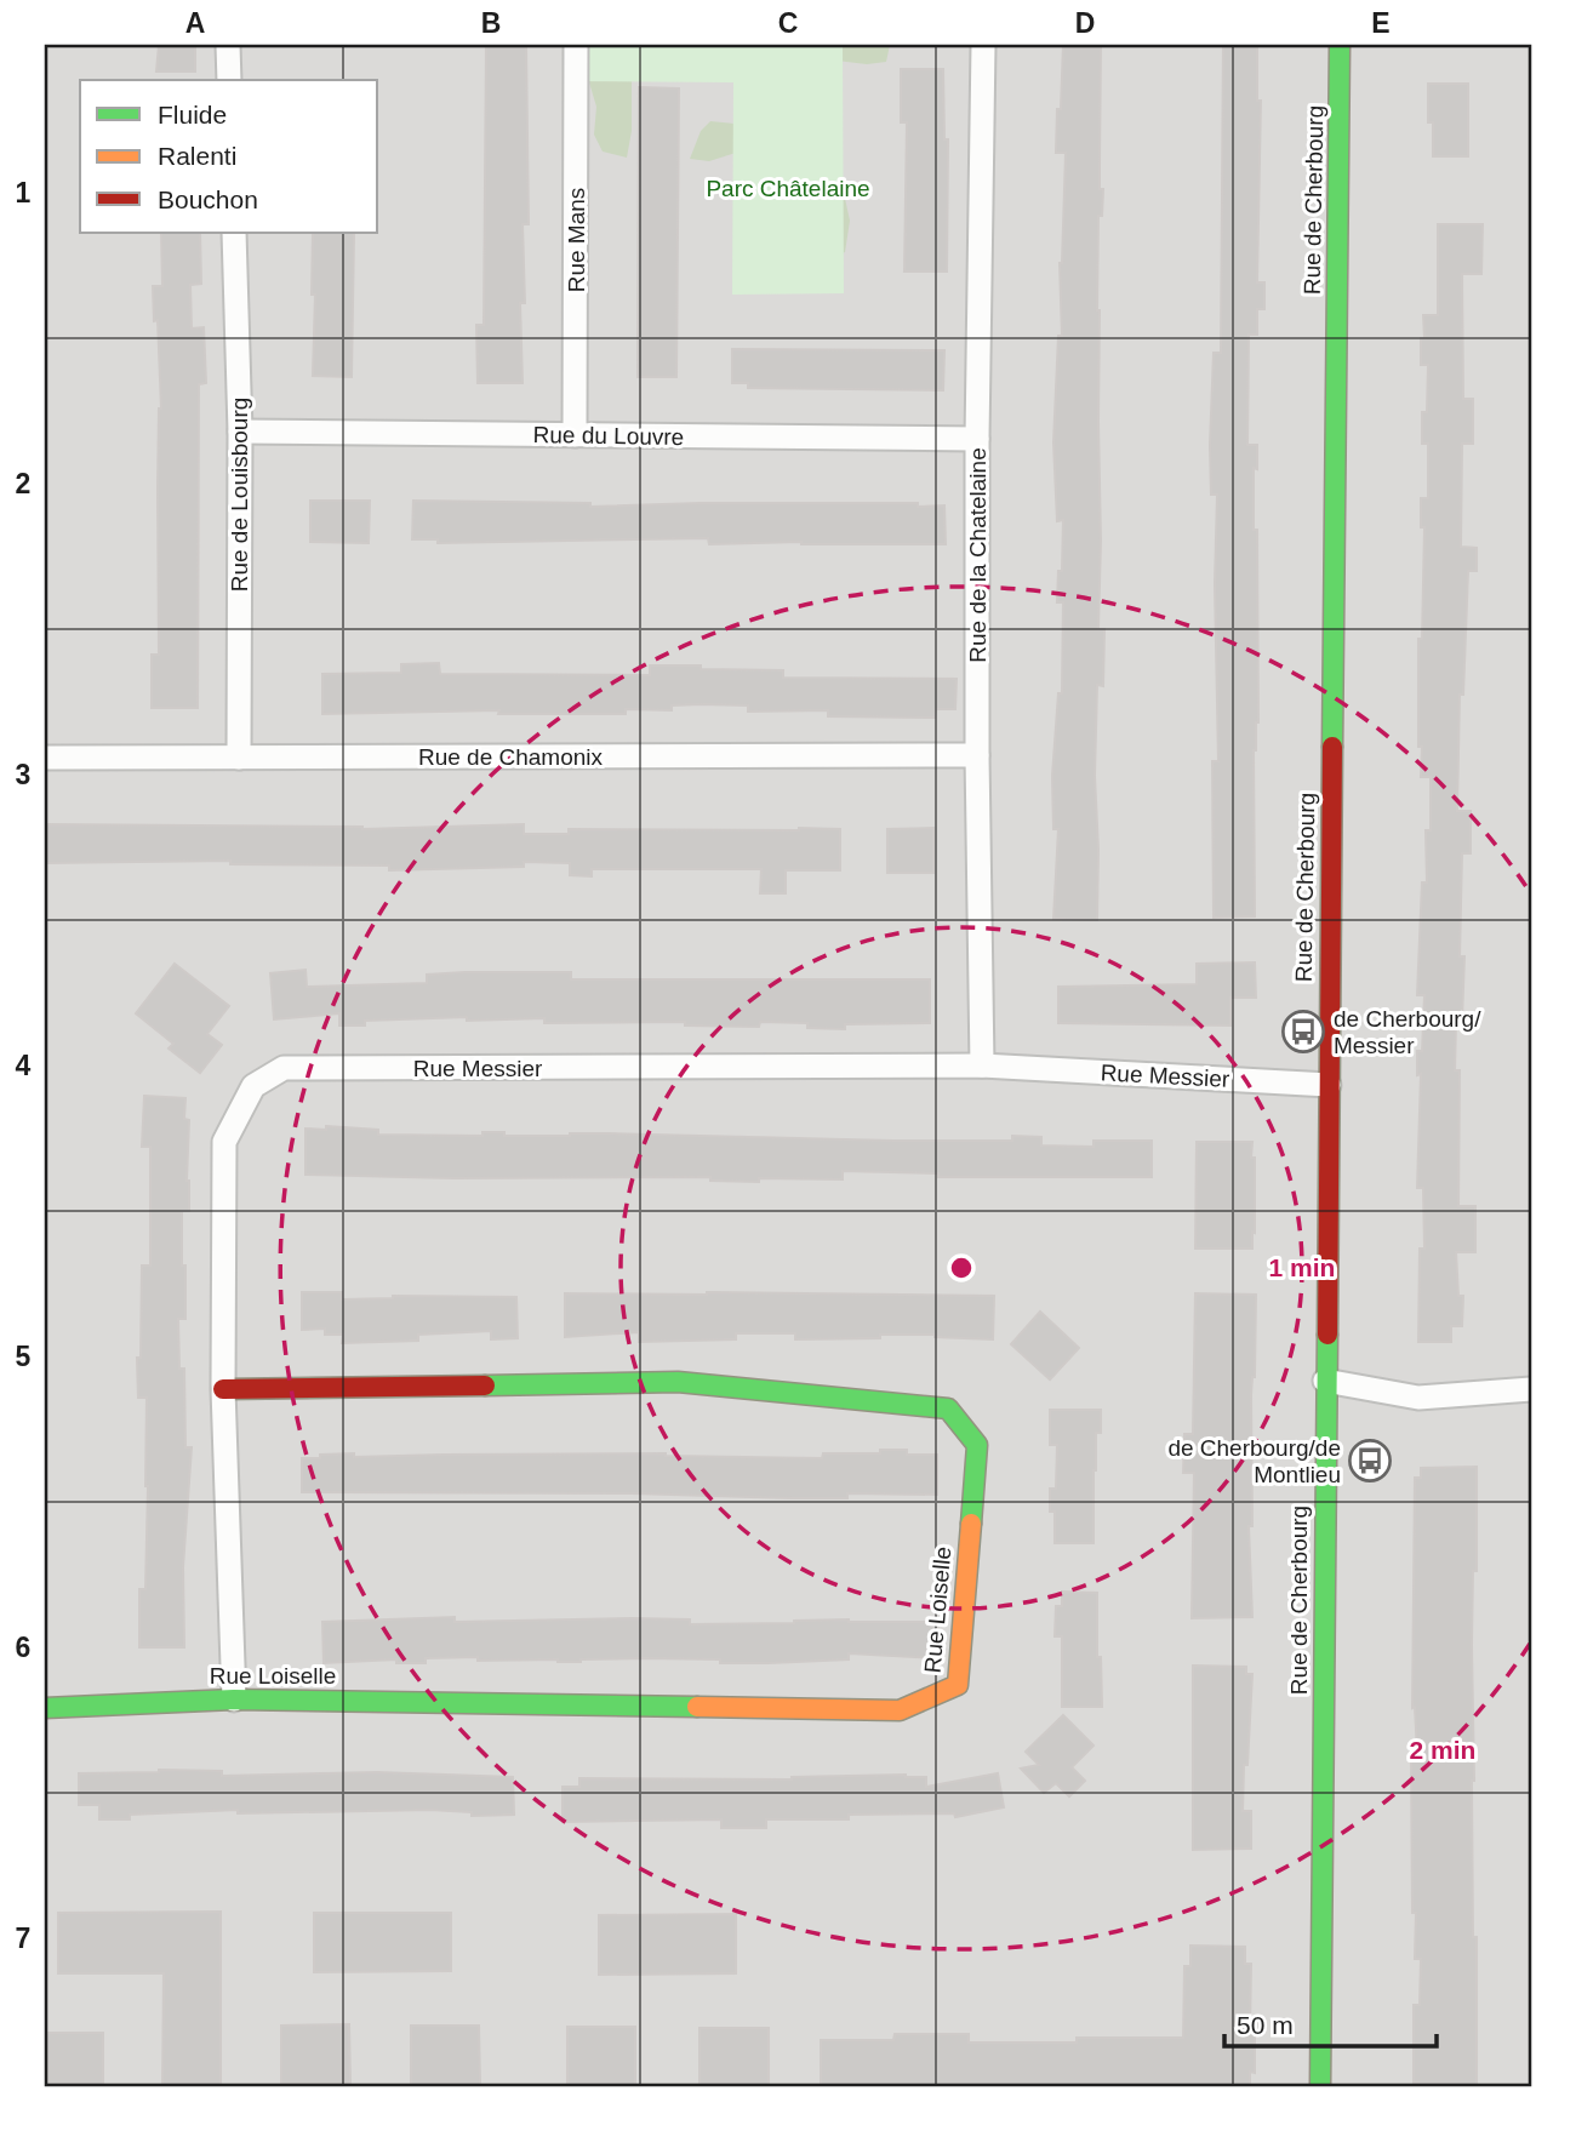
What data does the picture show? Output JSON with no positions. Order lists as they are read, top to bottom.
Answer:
{
  "streets": {
    "street": [
      "Rue de Cherbourg",
      "Rue Mans",
      "Rue du Louvre",
      "Rue de Louisbourg",
      "Rue de la Chatelaine",
      "Rue de Chamonix",
      "Rue Messier",
      "Rue Loiselle"
    ]
  },
  "crossings": [
    ["Rue de Cherbourg", "Rue Messier"],
    ["Rue Mans", "Rue du Louvre"],
    ["Rue du Louvre", "Rue de Louisbourg"],
    ["Rue du Louvre", "Rue de la Chatelaine"],
    ["Rue de Louisbourg", "Rue de Chamonix"],
    ["Rue de la Chatelaine", "Rue de Chamonix"],
    ["Rue de la Chatelaine", "Rue Messier"],
    ["Rue Messier", "Rue Loiselle"]
  ],
  "parks": ["Parc Châtelaine"],
  "places": {
    "bus stop": ["de Cherbourg/ Messier", "de Cherbourg/de Montlieu"]
  },
  "legend": ["Fluide", "Ralenti", "Bouchon"],
  "scale_bar": "50 m",
  "grid": {
    "columns": [
      "A",
      "B",
      "C",
      "D",
      "E"
    ],
    "rows": [
      "1",
      "2",
      "3",
      "4",
      "5",
      "6",
      "7"
    ]
  },
  "rings": ["1 min", "2 min"]
}
